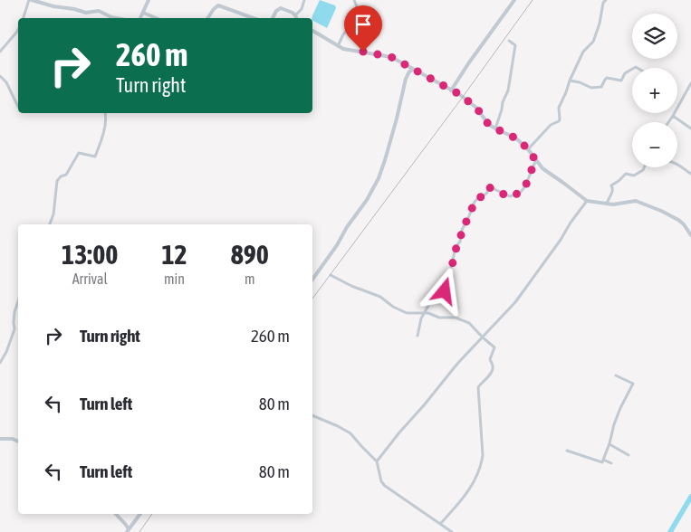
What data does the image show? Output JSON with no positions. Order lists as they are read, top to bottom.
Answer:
{
  "page": {
    "map_buttons": ["+", "−"],
    "turn": ["260 m", "Turn right"],
    "eta": [
      "13:00",
      "Arrival",
      "12",
      "min",
      "890",
      "m"
    ],
    "list": [
      {
        "name": "Turn right",
        "value": "260 m"
      },
      {
        "name": "Turn left",
        "value": "80 m"
      },
      {
        "name": "Turn left",
        "value": "80 m"
      }
    ]
  }
}
